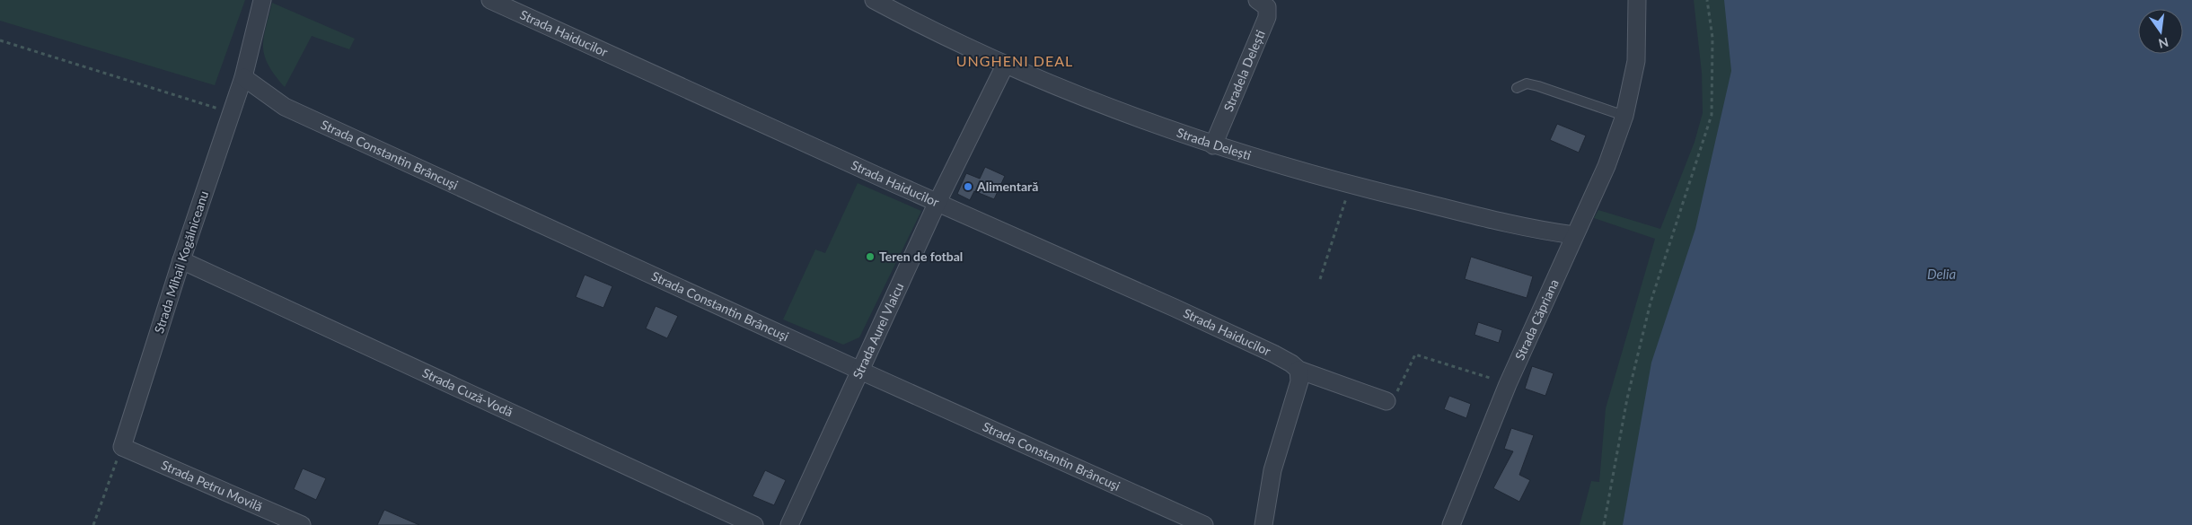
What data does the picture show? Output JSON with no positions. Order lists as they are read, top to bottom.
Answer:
{
  "streets": {
    "street": [
      "Strada Haiducilor",
      "Stradela Delești",
      "Strada Delești",
      "Strada Constantin Brâncuşi",
      "Strada Mihail Kogălniceanu",
      "Strada Căpriana",
      "Strada Aurel Vlaicu",
      "Strada Cuză-Vodă",
      "Strada Petru Movilă"
    ]
  },
  "crossings": [
    ["Strada Haiducilor", "Strada Aurel Vlaicu"],
    ["Stradela Delești", "Strada Delești"],
    ["Strada Delești", "Strada Căpriana"],
    ["Strada Delești", "Strada Aurel Vlaicu"],
    ["Strada Constantin Brâncuşi", "Strada Mihail Kogălniceanu"],
    ["Strada Constantin Brâncuşi", "Strada Aurel Vlaicu"],
    ["Strada Mihail Kogălniceanu", "Strada Cuză-Vodă"],
    ["Strada Mihail Kogălniceanu", "Strada Petru Movilă"]
  ],
  "districts": ["UNGHENI DEAL"],
  "water": ["Delia"],
  "places": ["Alimentară", "Teren de fotbal"],
  "north": "bottom"
}
